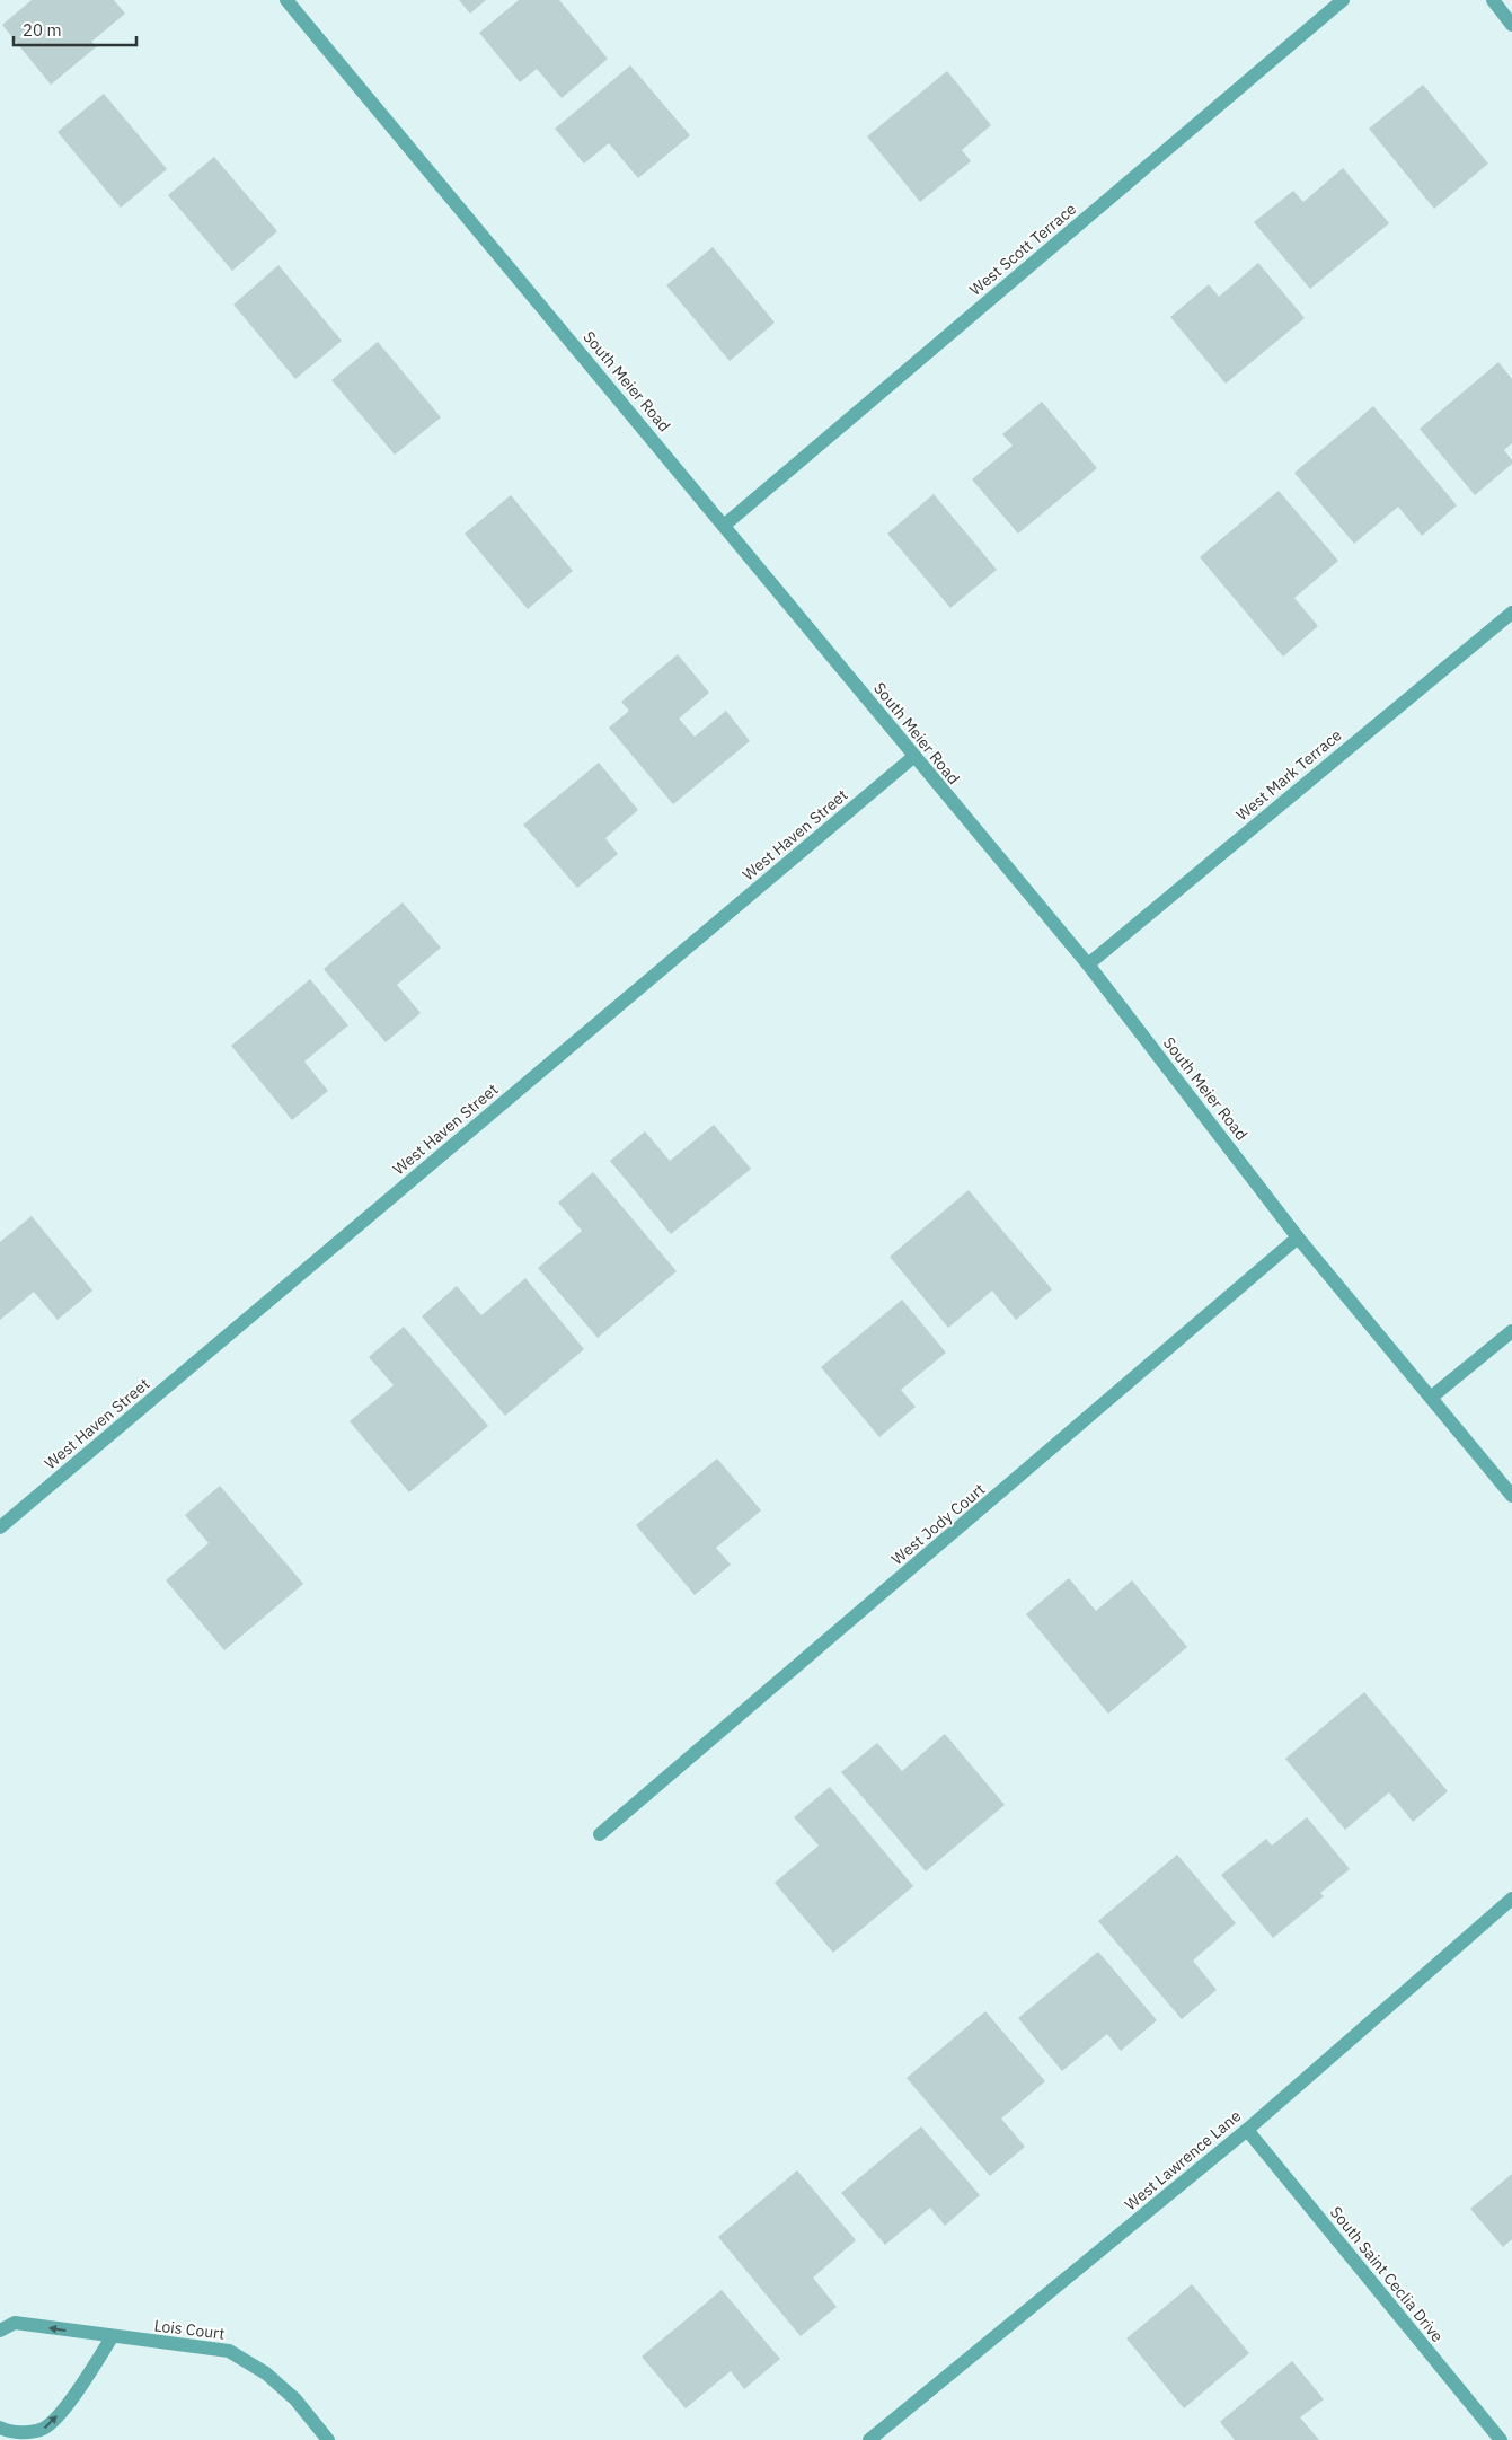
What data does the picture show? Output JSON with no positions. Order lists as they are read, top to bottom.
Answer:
{
  "streets": {
    "street": [
      "West Scott Terrace",
      "South Meier Road",
      "West Mark Terrace",
      "West Haven Street",
      "West Jody Court",
      "West Lawrence Lane",
      "South Saint Ceclia Drive",
      "Lois Court"
    ]
  },
  "crossings": [
    ["West Scott Terrace", "South Meier Road"],
    ["South Meier Road", "West Mark Terrace"],
    ["South Meier Road", "West Haven Street"],
    ["South Meier Road", "West Jody Court"],
    ["West Lawrence Lane", "South Saint Ceclia Drive"]
  ],
  "scale_bar": "20 m"
}
